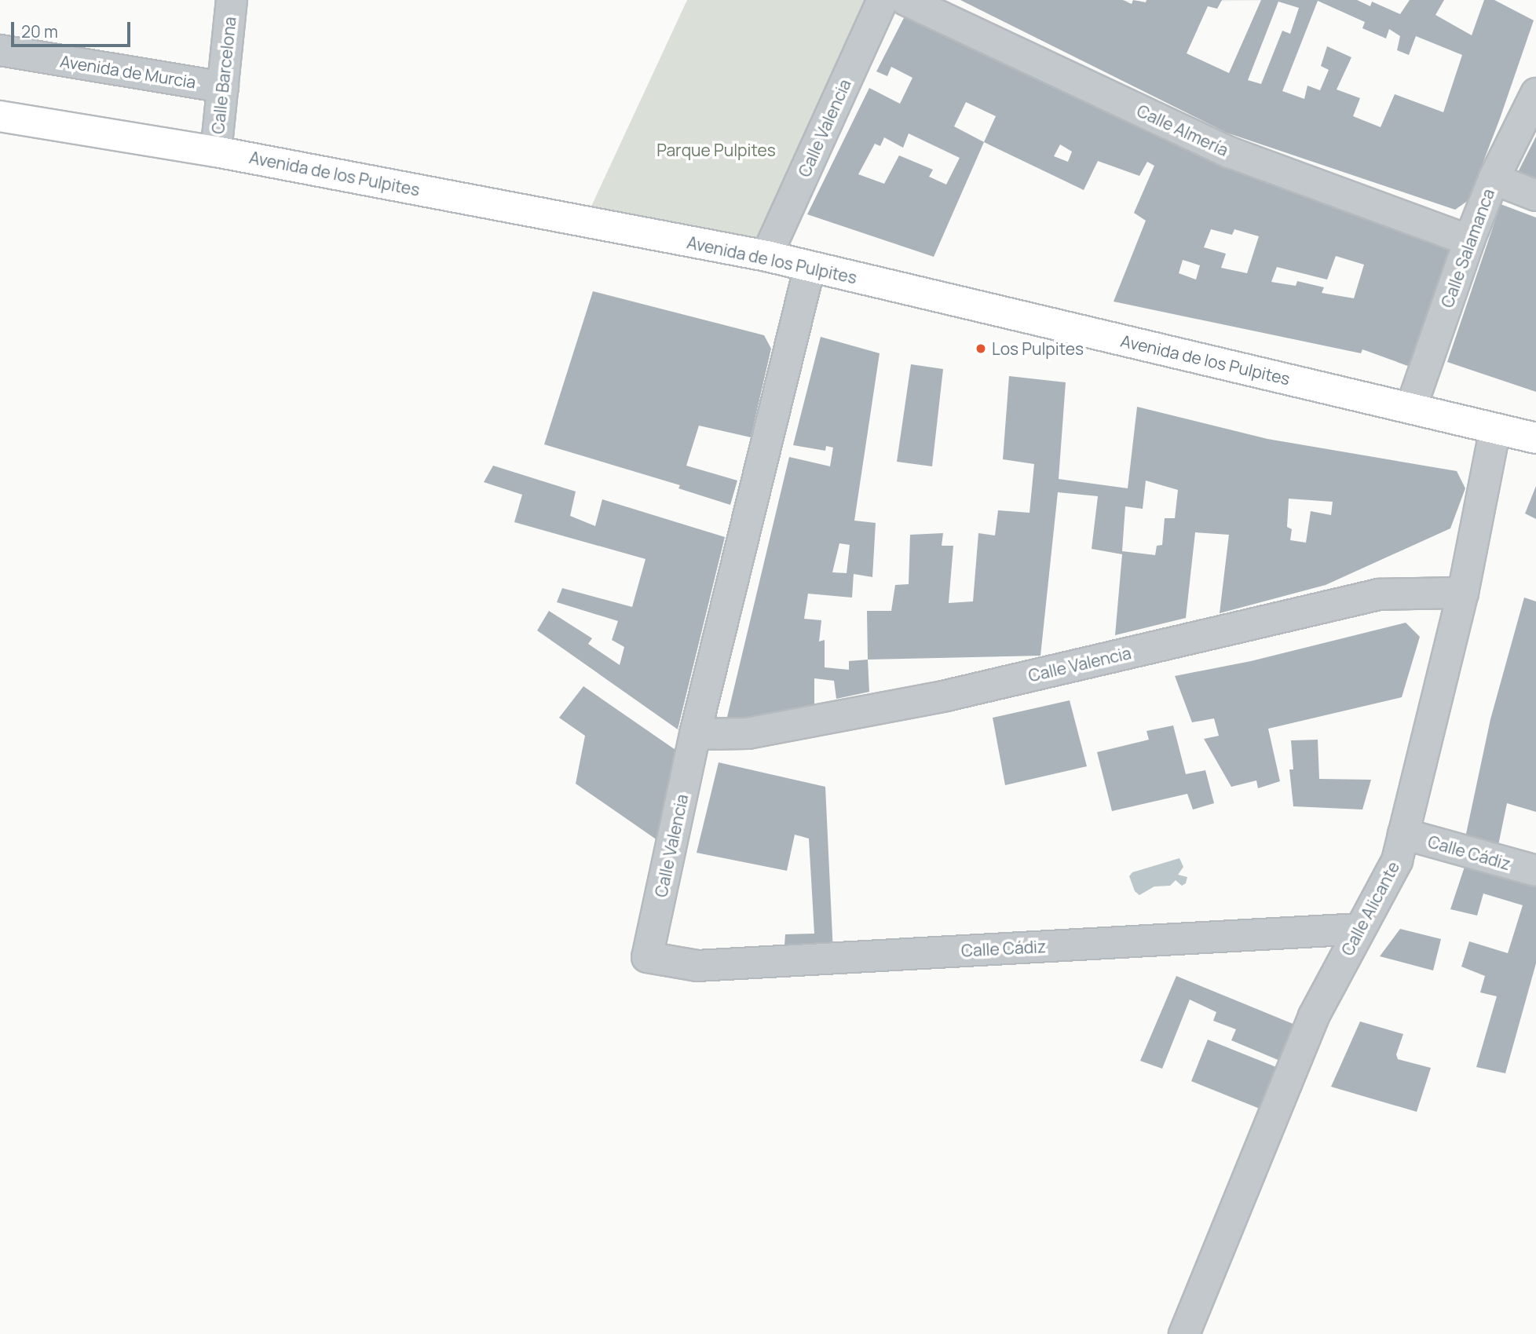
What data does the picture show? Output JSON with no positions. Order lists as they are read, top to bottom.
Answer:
{
  "streets": {
    "main road": ["Avenida de los Pulpites"],
    "street": [
      "Avenida de Murcia",
      "Calle Barcelona",
      "Calle Valencia",
      "Calle Almería",
      "Calle Salamanca",
      "Calle Cádiz",
      "Calle Alicante"
    ]
  },
  "crossings": [
    ["Avenida de Murcia", "Calle Barcelona"],
    ["Calle Barcelona", "Avenida de los Pulpites"],
    ["Calle Valencia", "Avenida de los Pulpites"],
    ["Calle Valencia", "Calle Cádiz"],
    ["Calle Valencia", "Calle Alicante"],
    ["Calle Almería", "Calle Salamanca"],
    ["Avenida de los Pulpites", "Calle Salamanca"],
    ["Avenida de los Pulpites", "Calle Alicante"],
    ["Calle Cádiz", "Calle Alicante"]
  ],
  "parks": ["Parque Pulpites"],
  "places": ["Los Pulpites"],
  "scale_bar": "20 m"
}
